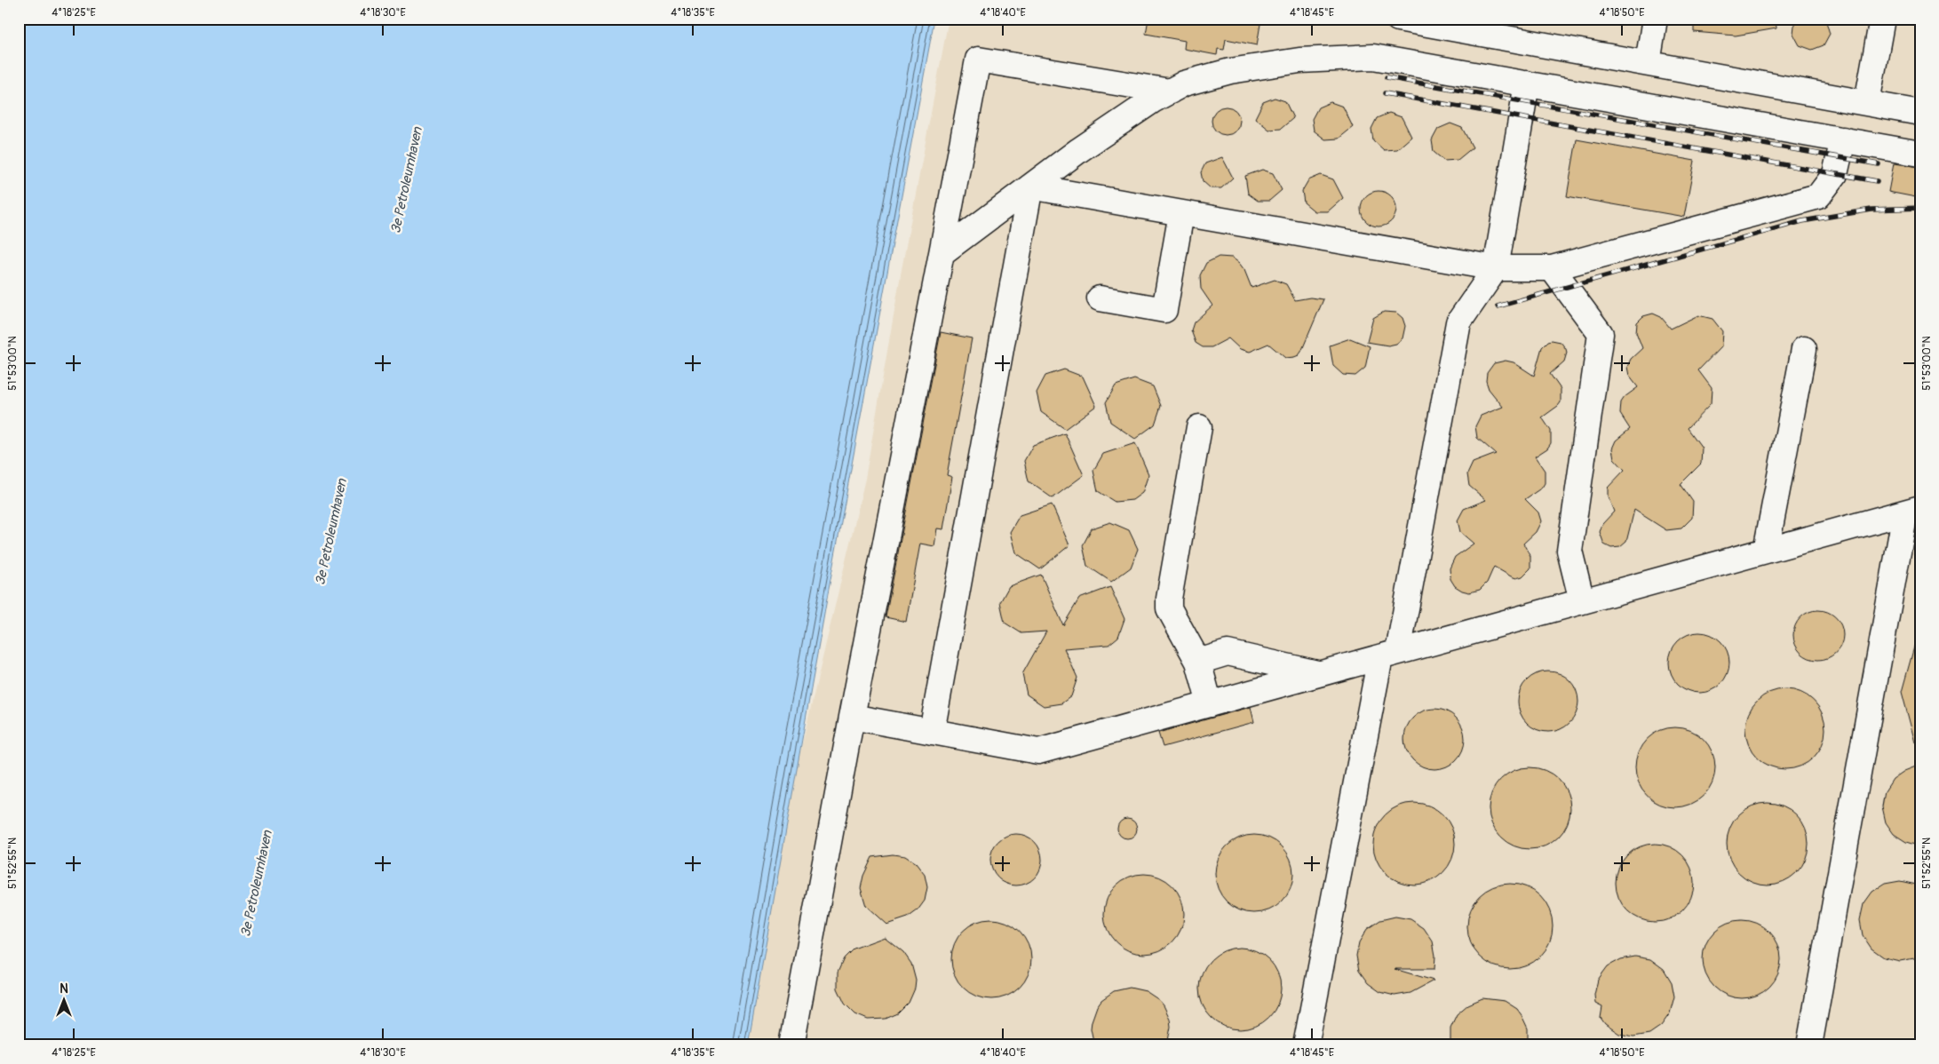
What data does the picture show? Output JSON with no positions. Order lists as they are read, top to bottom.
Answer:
{
  "water": ["3e Petroleumhaven"],
  "north": "top",
  "coordinates": [
    "4°18'25\"E",
    "4°18'30\"E",
    "4°18'35\"E",
    "4°18'40\"E",
    "4°18'45\"E",
    "4°18'50\"E",
    "51°53'00\"N",
    "51°52'55\"N"
  ]
}
